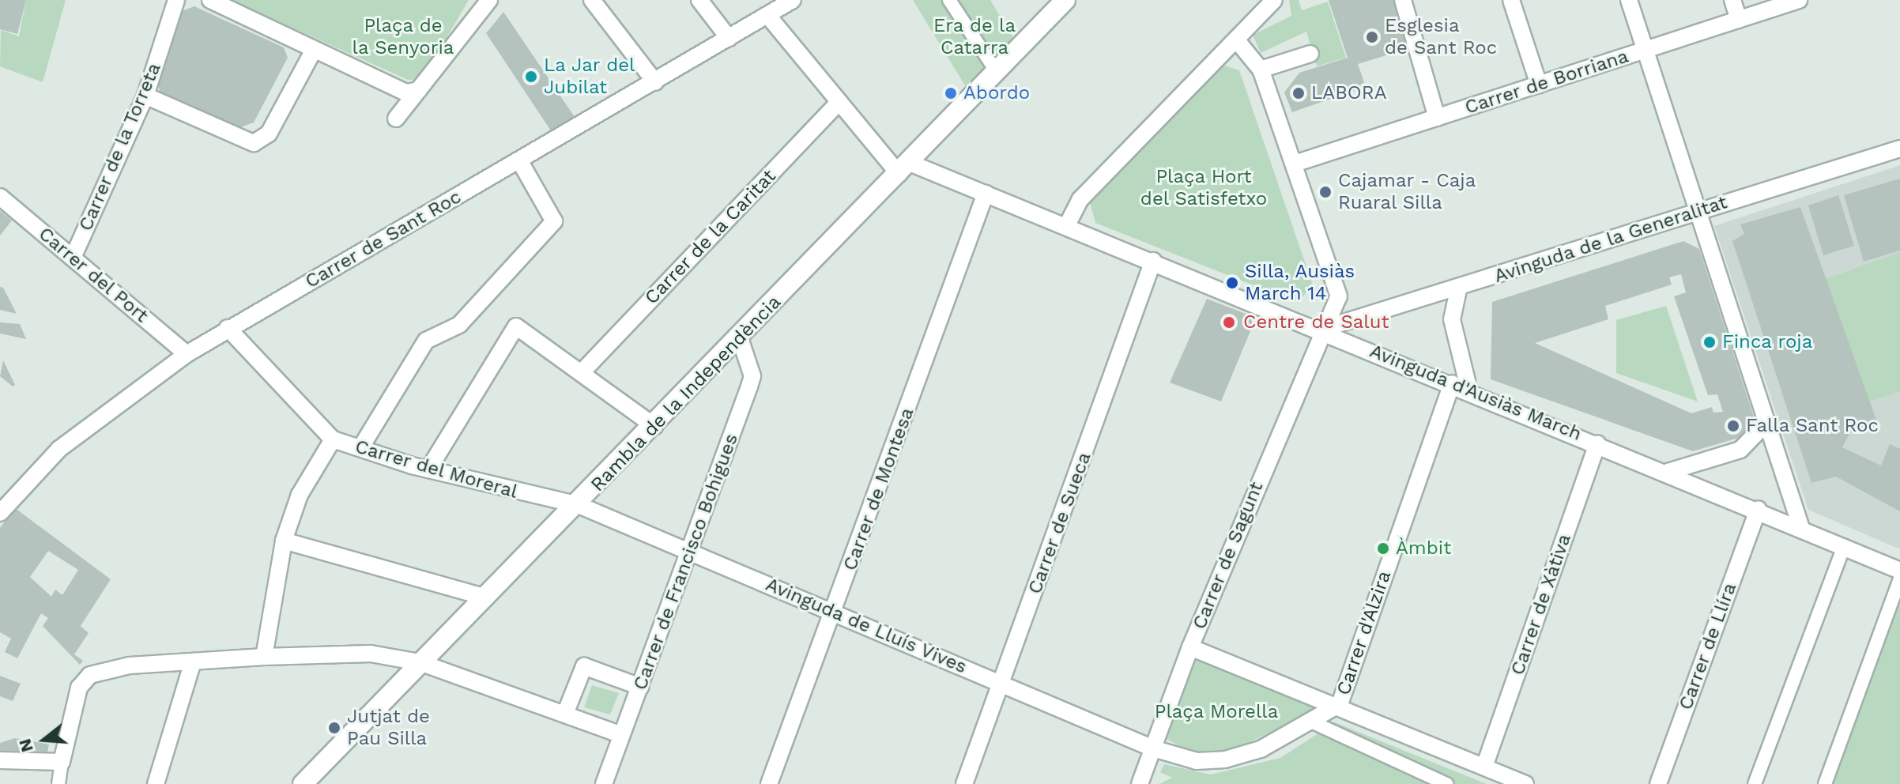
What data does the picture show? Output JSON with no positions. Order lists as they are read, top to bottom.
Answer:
{
  "streets": {
    "street": [
      "Carrer de Borriana",
      "Carrer de la Torreta",
      "Carrer de la Caritat",
      "Carrer de Sant Roc",
      "Avinguda de la Generalitat",
      "Carrer del Port",
      "Avinguda d'Ausiàs March",
      "Rambla de la Independència",
      "Carrer del Moreral",
      "Carrer de Montesa",
      "Carrer de Sueca",
      "Carrer de Sagunt",
      "Carrer de Francisco Bohigues",
      "Carrer de Xàtiva",
      "Avinguda de Lluís Vives",
      "Carrer d'Alzira",
      "Carrer de Llíra"
    ]
  },
  "crossings": [
    ["Carrer de Borriana", "Carrer de Sagunt"],
    ["Carrer de la Torreta", "Carrer del Port"],
    ["Carrer de Sant Roc", "Carrer del Port"],
    ["Carrer de Sant Roc", "Carrer del Moreral"],
    ["Avinguda de la Generalitat", "Avinguda d'Ausiàs March"],
    ["Avinguda de la Generalitat", "Carrer de Sagunt"],
    ["Avinguda d'Ausiàs March", "Rambla de la Independència"],
    ["Avinguda d'Ausiàs March", "Carrer de Montesa"],
    ["Avinguda d'Ausiàs March", "Carrer de Sueca"],
    ["Avinguda d'Ausiàs March", "Carrer de Sagunt"],
    ["Avinguda d'Ausiàs March", "Carrer de Xàtiva"],
    ["Avinguda d'Ausiàs March", "Carrer d'Alzira"],
    ["Avinguda d'Ausiàs March", "Carrer de Llíra"],
    ["Rambla de la Independència", "Carrer del Moreral"],
    ["Rambla de la Independència", "Carrer de Francisco Bohigues"],
    ["Rambla de la Independència", "Avinguda de Lluís Vives"],
    ["Carrer del Moreral", "Avinguda de Lluís Vives"],
    ["Carrer de Montesa", "Avinguda de Lluís Vives"],
    ["Carrer de Sueca", "Avinguda de Lluís Vives"],
    ["Carrer de Sagunt", "Avinguda de Lluís Vives"],
    ["Carrer de Francisco Bohigues", "Avinguda de Lluís Vives"],
    ["Avinguda de Lluís Vives", "Carrer d'Alzira"]
  ],
  "parks": [
    "Plaça de la Senyoria",
    "Era de la Catarra",
    "Plaça Hort del Satisfetxo",
    "Plaça Morella"
  ],
  "places": [
    "Esglesia de Sant Roc",
    "La Jar del Jubilat",
    "Abordo",
    "LABORA",
    "Cajamar - Caja Ruaral Silla",
    "Silla, Ausiàs March 14",
    "Centre de Salut",
    "Finca roja",
    "Falla Sant Roc",
    "Àmbit",
    "Jutjat de Pau Silla"
  ],
  "north": "left"
}
